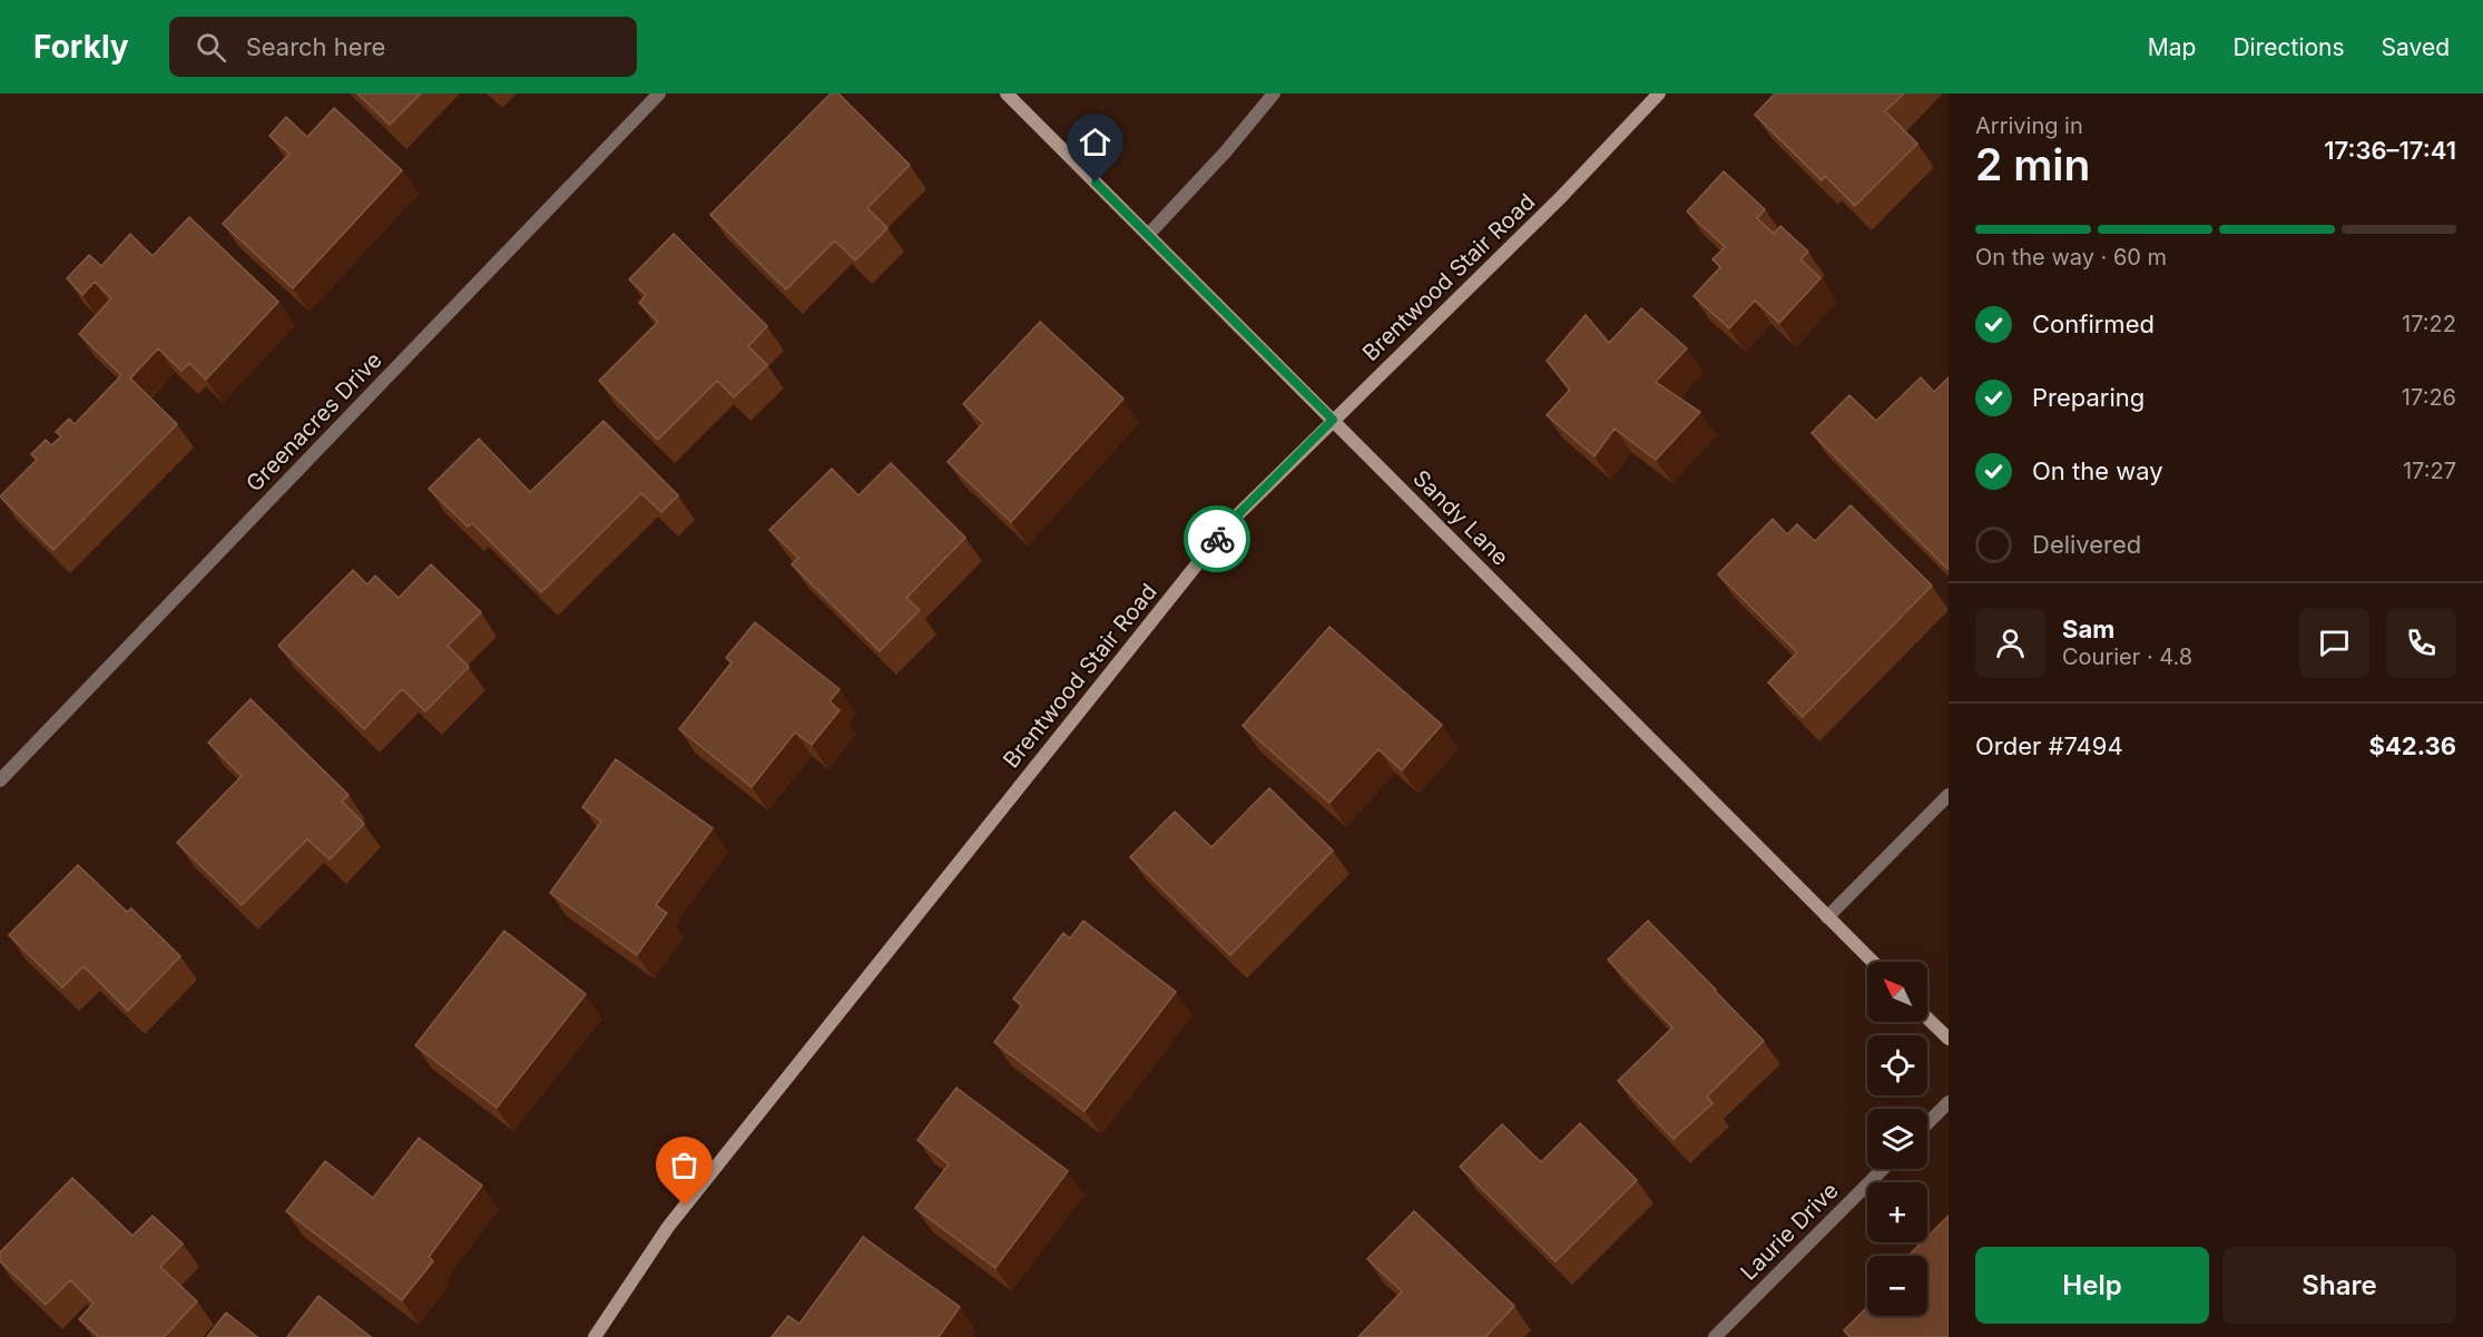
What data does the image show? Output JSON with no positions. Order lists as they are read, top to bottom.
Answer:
{
  "streets": {
    "main road": ["Brentwood Stair Road", "Sandy Lane"],
    "street": ["Greenacres Drive", "Laurie Drive"]
  },
  "crossings": [
    ["Brentwood Stair Road", "Sandy Lane"]
  ],
  "north": "top left",
  "page": {
    "header": "Forkly",
    "search": "Search here",
    "nav": ["Map", "Directions", "Saved"],
    "heading": ["2 min", "Arriving in", "17:36–17:41"],
    "panel": [
      "Sam",
      "Courier · 4.8",
      "Order #7494",
      "$42.36"
    ],
    "bar": "On the way · 60 m",
    "list": [
      ["Confirmed", "17:22"],
      ["Preparing", "17:26"],
      ["On the way", "17:27"],
      "Delivered"
    ],
    "map_buttons": ["+", "−"],
    "buttons": ["Help", "Share"]
  }
}
